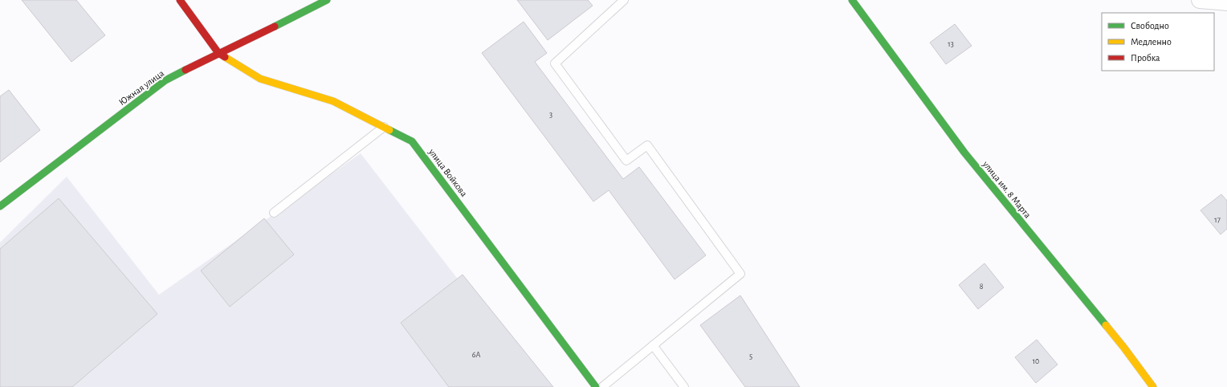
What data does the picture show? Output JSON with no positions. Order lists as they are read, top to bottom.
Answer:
{
  "streets": {
    "street": ["Южная улица", "улица Войкова", "улица им. 8 Марта"]
  },
  "crossings": [
    ["Южная улица", "улица Войкова"]
  ],
  "house_numbers": [
    "13",
    "3",
    "17",
    "8",
    "6А",
    "5",
    "10"
  ],
  "legend": ["Свободно", "Медленно", "Пробка"]
}
